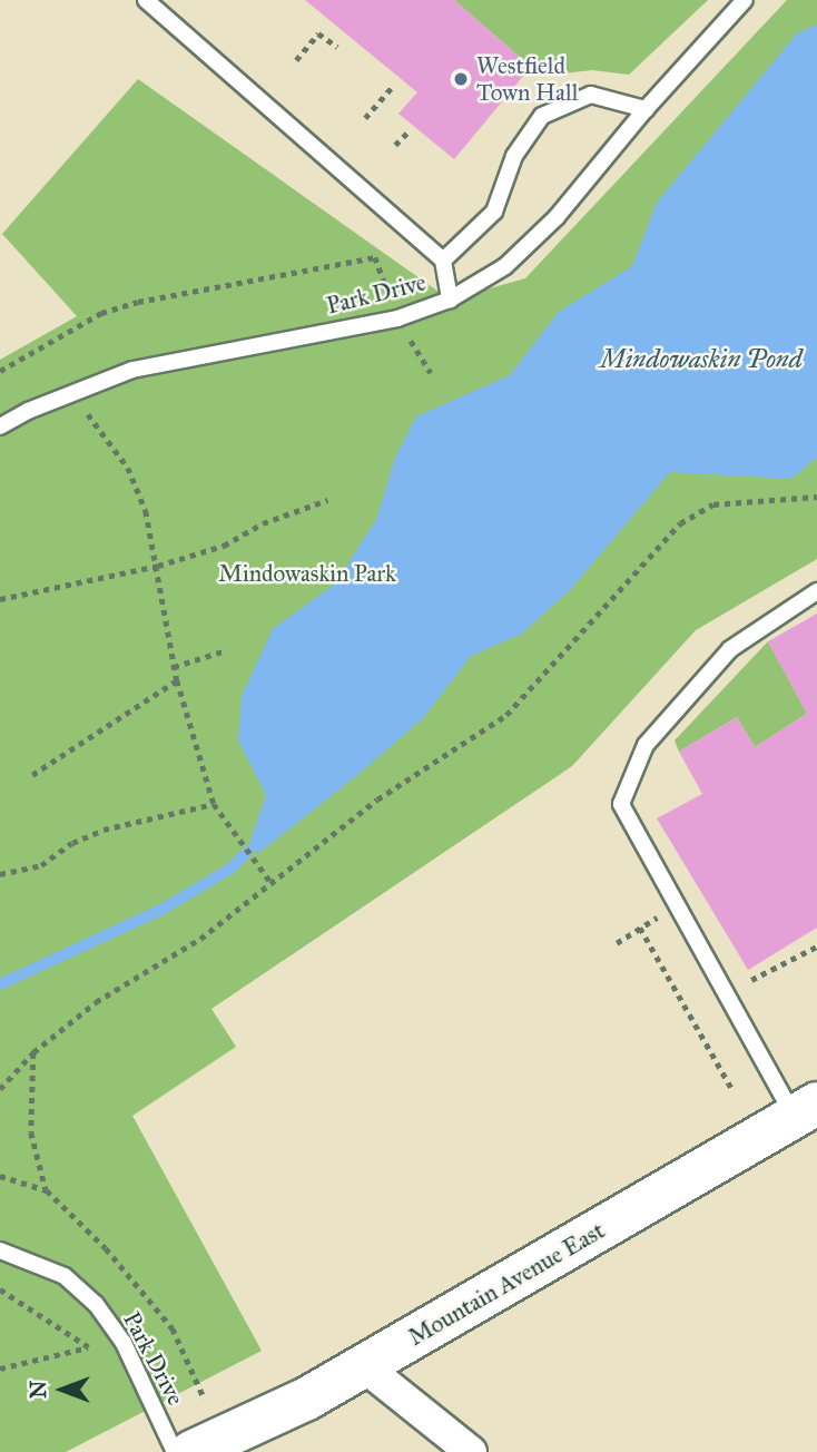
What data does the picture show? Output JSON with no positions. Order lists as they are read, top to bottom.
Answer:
{
  "streets": {
    "street": ["Mountain Avenue East"],
    "lane": ["Park Drive"]
  },
  "water": ["Mindowaskin Pond"],
  "parks": ["Mindowaskin Park"],
  "places": ["Westfield Town Hall"],
  "north": "left"
}
